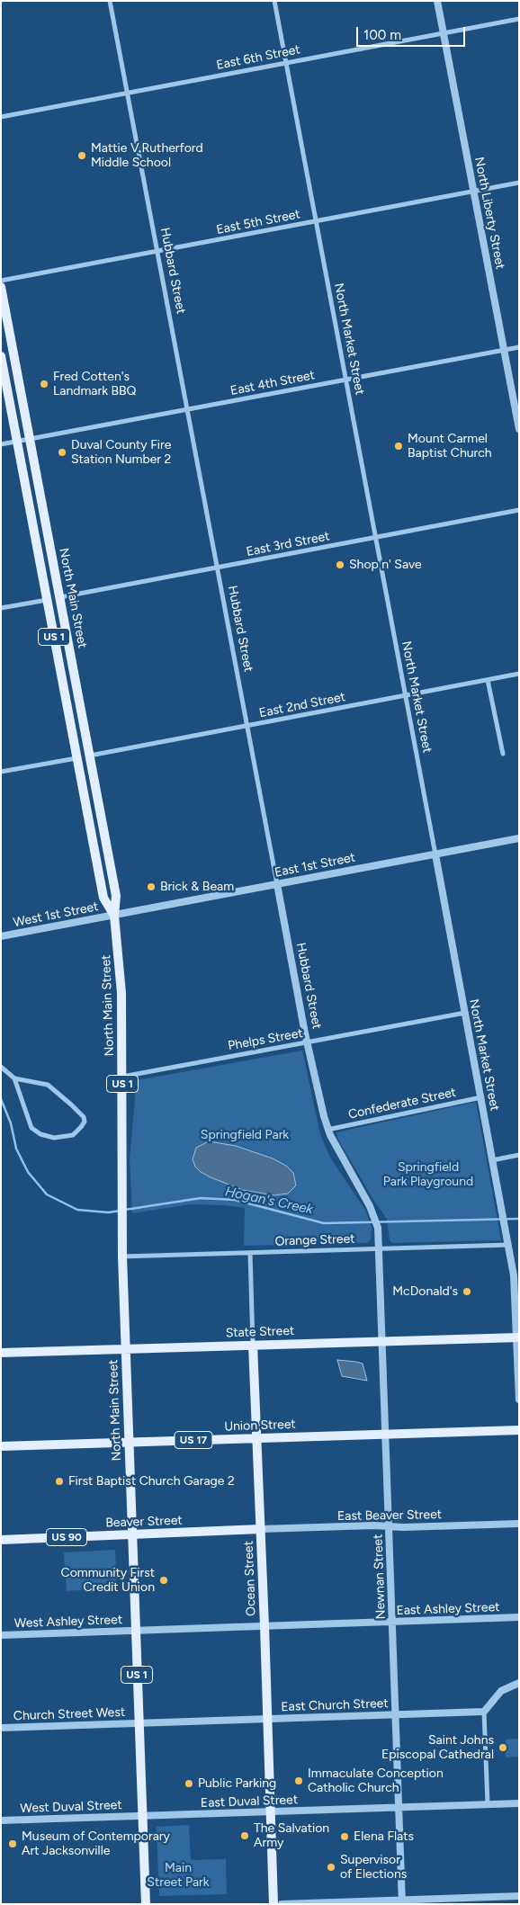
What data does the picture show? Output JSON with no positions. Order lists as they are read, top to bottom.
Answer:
{
  "streets": {
    "main road": [
      "North Main Street",
      "US 1",
      "State Street",
      "Union Street",
      "US 17",
      "Beaver Street",
      "US 90",
      "Ocean Street"
    ],
    "street": [
      "East 6th Street",
      "North Liberty Street",
      "East 5th Street",
      "Hubbard Street",
      "North Market Street",
      "East 4th Street",
      "East 3rd Street",
      "East 2nd Street",
      "East 1st Street",
      "West 1st Street",
      "Phelps Street",
      "Confederate Street",
      "Orange Street",
      "East Beaver Street",
      "Newnan Street",
      "East Ashley Street",
      "West Ashley Street",
      "East Church Street",
      "Church Street West",
      "East Duval Street",
      "West Duval Street"
    ]
  },
  "crossings": [
    ["East 6th Street", "North Liberty Street"],
    ["East 6th Street", "Hubbard Street"],
    ["East 6th Street", "North Market Street"],
    ["North Liberty Street", "East 5th Street"],
    ["North Liberty Street", "East 4th Street"],
    ["East 5th Street", "Hubbard Street"],
    ["East 5th Street", "North Market Street"],
    ["Hubbard Street", "East 4th Street"],
    ["Hubbard Street", "East 3rd Street"],
    ["Hubbard Street", "East 2nd Street"],
    ["Hubbard Street", "East 1st Street"],
    ["Hubbard Street", "Phelps Street"],
    ["Hubbard Street", "Confederate Street"],
    ["Hubbard Street", "Orange Street"],
    ["Hubbard Street", "Newnan Street"],
    ["North Market Street", "East 4th Street"],
    ["North Market Street", "East 3rd Street"],
    ["North Market Street", "East 2nd Street"],
    ["North Market Street", "East 1st Street"],
    ["North Market Street", "Phelps Street"],
    ["North Market Street", "Confederate Street"],
    ["North Market Street", "Orange Street"],
    ["North Market Street", "State Street"],
    ["East 4th Street", "North Main Street"],
    ["East 3rd Street", "North Main Street"],
    ["North Main Street", "East 2nd Street"],
    ["North Main Street", "East 1st Street"],
    ["North Main Street", "West 1st Street"],
    ["North Main Street", "Phelps Street"],
    ["North Main Street", "Orange Street"],
    ["North Main Street", "State Street"],
    ["North Main Street", "Union Street"],
    ["North Main Street", "Beaver Street"],
    ["North Main Street", "East Ashley Street"],
    ["North Main Street", "West Ashley Street"],
    ["North Main Street", "East Church Street"],
    ["North Main Street", "Church Street West"],
    ["North Main Street", "East Duval Street"],
    ["North Main Street", "West Duval Street"],
    ["East 1st Street", "West 1st Street"],
    ["Orange Street", "Newnan Street"],
    ["Orange Street", "Ocean Street"],
    ["State Street", "Newnan Street"],
    ["State Street", "Ocean Street"],
    ["Union Street", "Newnan Street"],
    ["Union Street", "Ocean Street"],
    ["East Beaver Street", "Beaver Street"],
    ["East Beaver Street", "Newnan Street"],
    ["East Beaver Street", "Ocean Street"],
    ["Beaver Street", "Ocean Street"],
    ["Newnan Street", "East Ashley Street"],
    ["Newnan Street", "East Church Street"],
    ["Newnan Street", "East Duval Street"],
    ["Ocean Street", "East Ashley Street"],
    ["Ocean Street", "East Church Street"],
    ["Ocean Street", "East Duval Street"],
    ["East Ashley Street", "West Ashley Street"],
    ["East Church Street", "Church Street West"],
    ["East Duval Street", "West Duval Street"]
  ],
  "water": ["Hogan's Creek"],
  "parks": ["Springfield Park", "Springfield Park Playground", "Main Street Park"],
  "places": [
    "Mattie V.Rutherford Middle School",
    "Fred Cotten's Landmark BBQ",
    "Mount Carmel Baptist Church",
    "Duval County Fire Station Number 2",
    "Shop n' Save",
    "Brick & Beam",
    "McDonald's",
    "First Baptist Church Garage 2",
    "Community First Credit Union",
    "Saint Johns Episcopal Cathedral",
    "Immaculate Conception Catholic Church",
    "Public Parking",
    "The Salvation Army",
    "Elena Flats",
    "Museum of Contemporary Art Jacksonville",
    "Supervisor of Elections"
  ],
  "scale_bar": "100 m"
}
